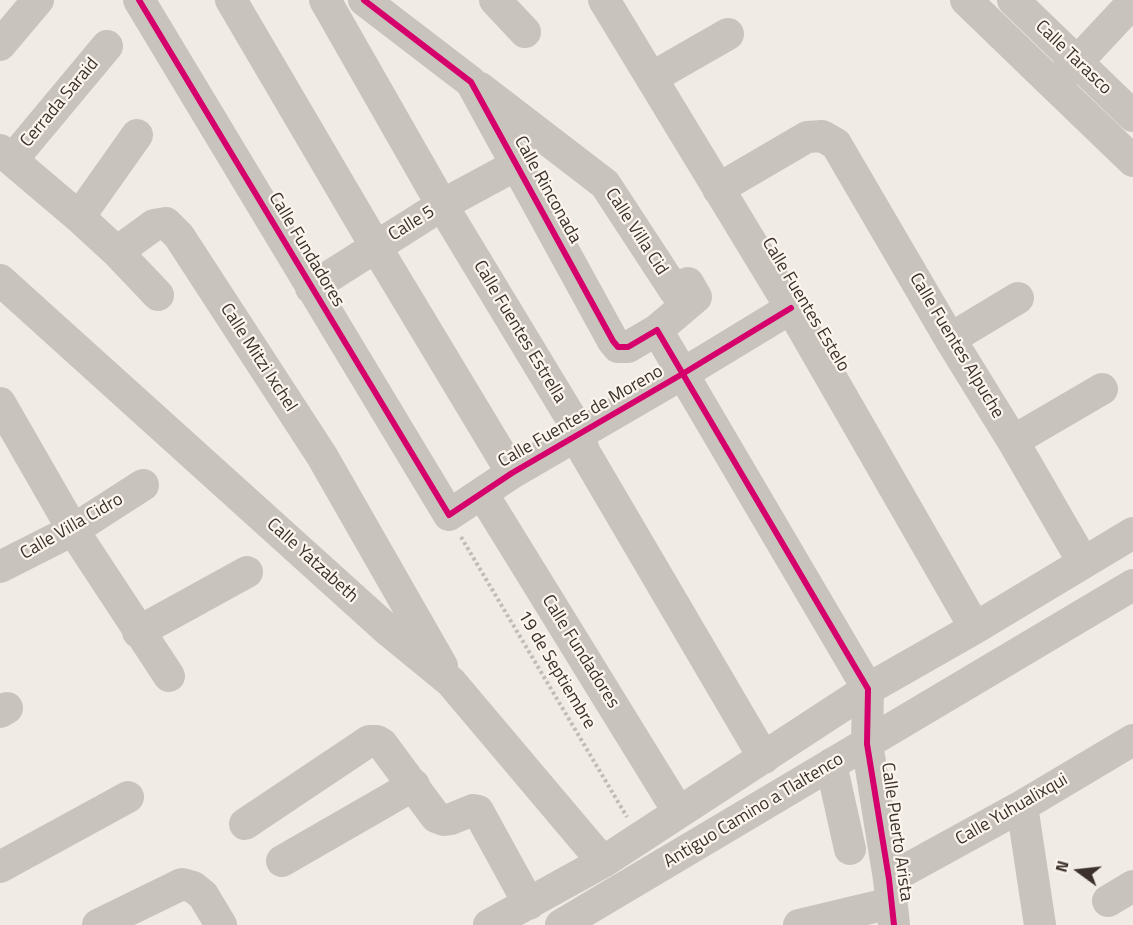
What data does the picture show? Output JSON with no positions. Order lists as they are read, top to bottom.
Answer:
{
  "streets": {
    "street": [
      "Calle Tarasco",
      "Cerrada Saraid",
      "Calle Rinconada",
      "Calle 5",
      "Calle Villa Cid",
      "Calle Fundadores",
      "Calle Fuentes Estelo",
      "Calle Fuentes Estrella",
      "Calle Fuentes Alpuche",
      "Calle Mitzi Ixchel",
      "Calle Fuentes de Moreno",
      "Calle Villa Cidro",
      "Calle Yatzabeth",
      "Calle Yuhualixqui",
      "Antiguo Camino a Tlaltenco",
      "Calle Puerto Arista"
    ],
    "path": ["19 de Septiembre"]
  },
  "crossings": [
    ["Calle Rinconada", "Calle 5"],
    ["Calle Rinconada", "Calle Villa Cid"],
    ["Calle 5", "Calle Fundadores"],
    ["Calle 5", "Calle Fuentes Estrella"],
    ["Calle Fundadores", "Calle Fuentes de Moreno"],
    ["Calle Fundadores", "19 de Septiembre"],
    ["Calle Fuentes Estelo", "Calle Fuentes Alpuche"],
    ["Calle Fuentes Estelo", "Calle Fuentes de Moreno"],
    ["Calle Fuentes Estrella", "Calle Fuentes de Moreno"],
    ["Calle Mitzi Ixchel", "Calle Yatzabeth"],
    ["Calle Fuentes de Moreno", "19 de Septiembre"],
    ["Calle Yuhualixqui", "Calle Puerto Arista"],
    ["Antiguo Camino a Tlaltenco", "Calle Puerto Arista"]
  ],
  "north": "left"
}
